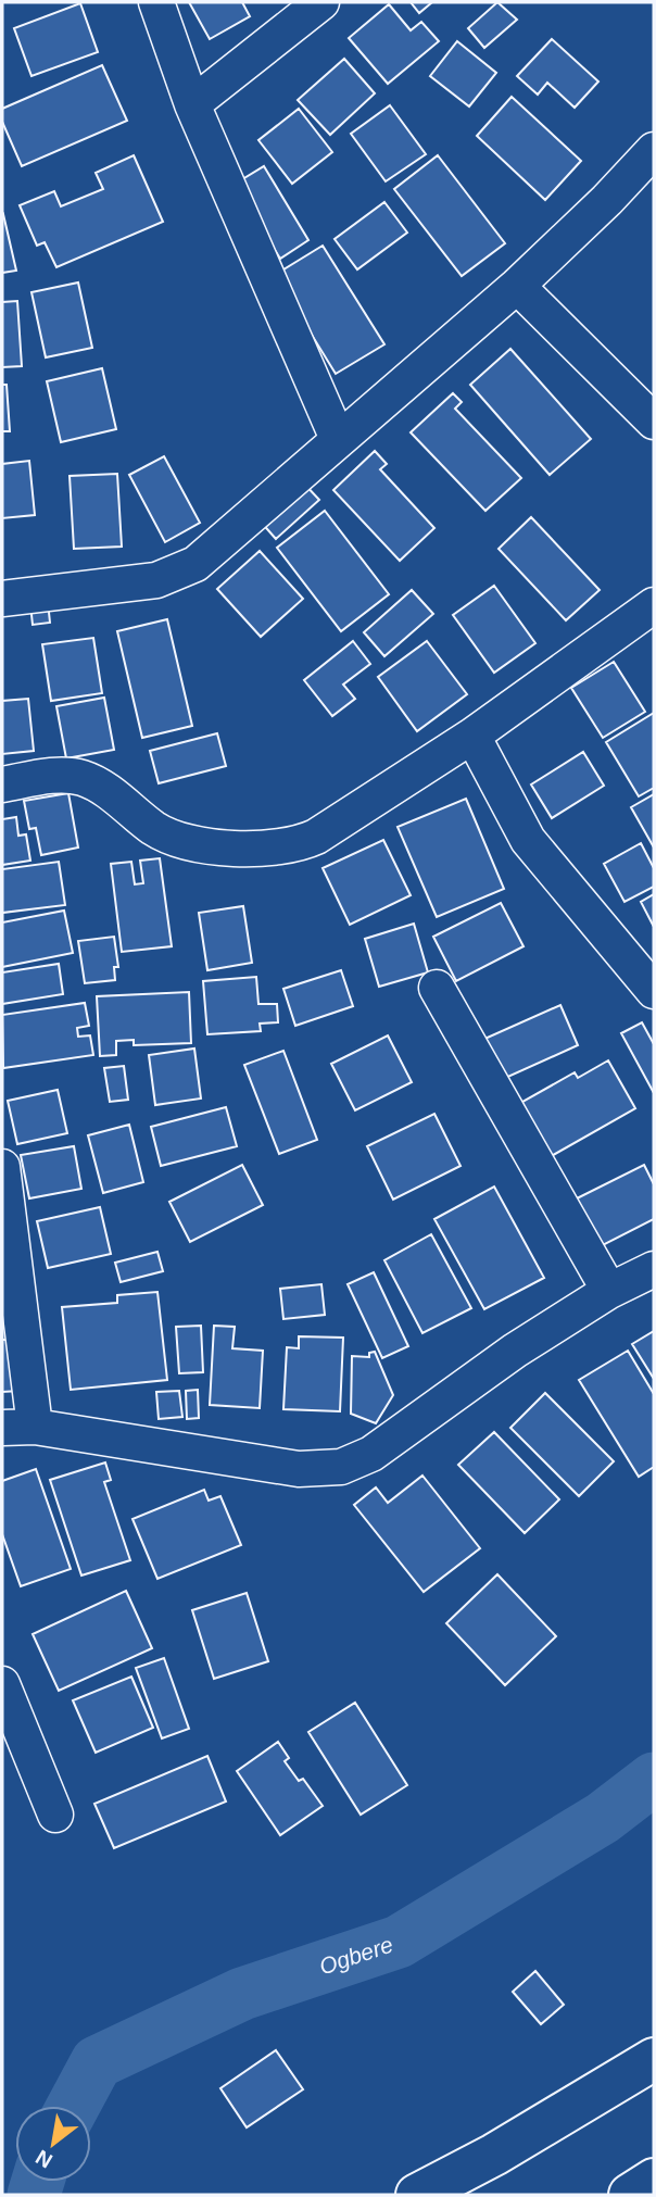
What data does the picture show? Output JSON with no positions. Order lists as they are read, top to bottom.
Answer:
{
  "water": ["Ogbere"],
  "north": "bottom left"
}
